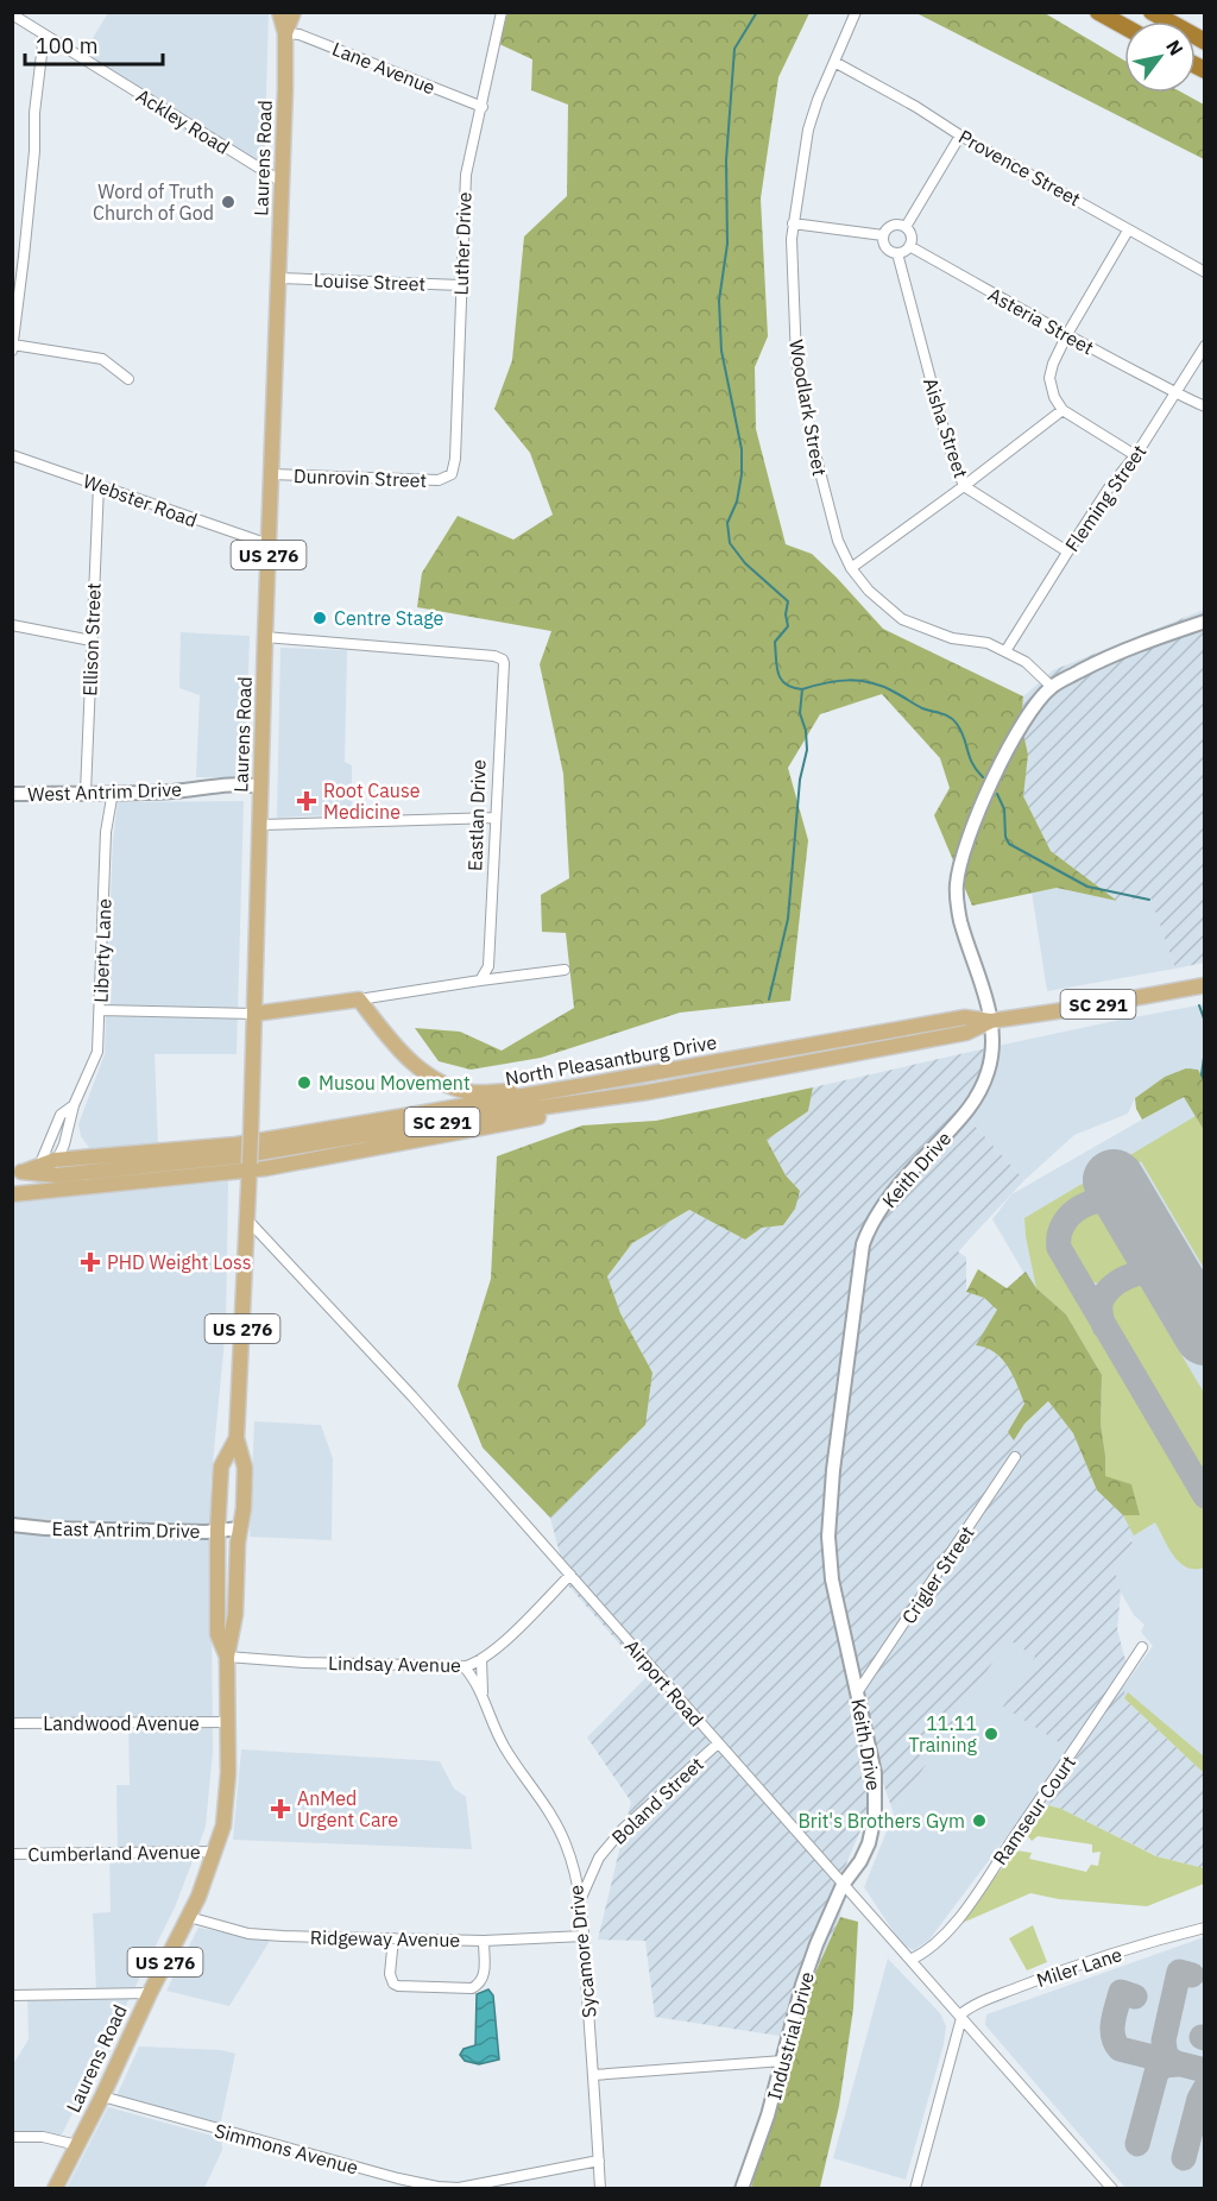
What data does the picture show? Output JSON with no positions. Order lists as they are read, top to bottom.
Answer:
{
  "streets": {
    "main road": [
      "Laurens Road",
      "US 276",
      "SC 291",
      "North Pleasantburg Drive"
    ],
    "street": [
      "Lane Avenue",
      "Ackley Road",
      "Provence Street",
      "Luther Drive",
      "Louise Street",
      "Asteria Street",
      "Woodlark Street",
      "Aisha Street",
      "Dunrovin Street",
      "Fleming Street",
      "Webster Road",
      "Ellison Street",
      "West Antrim Drive",
      "Eastlan Drive",
      "Liberty Lane",
      "Keith Drive",
      "East Antrim Drive",
      "Crigler Street",
      "Lindsay Avenue",
      "Airport Road",
      "Landwood Avenue",
      "Boland Street",
      "Ramseur Court",
      "Cumberland Avenue",
      "Ridgeway Avenue",
      "Sycamore Drive",
      "Miler Lane",
      "Industrial Drive",
      "Simmons Avenue"
    ]
  },
  "crossings": [
    ["Lane Avenue", "Laurens Road"],
    ["Lane Avenue", "Luther Drive"],
    ["Ackley Road", "Laurens Road"],
    ["Laurens Road", "Louise Street"],
    ["Laurens Road", "Dunrovin Street"],
    ["Laurens Road", "Webster Road"],
    ["Laurens Road", "West Antrim Drive"],
    ["Laurens Road", "Eastlan Drive"],
    ["Laurens Road", "SC 291"],
    ["Laurens Road", "North Pleasantburg Drive"],
    ["Laurens Road", "East Antrim Drive"],
    ["Laurens Road", "Lindsay Avenue"],
    ["Laurens Road", "Airport Road"],
    ["Laurens Road", "Landwood Avenue"],
    ["Laurens Road", "Cumberland Avenue"],
    ["Laurens Road", "Ridgeway Avenue"],
    ["Laurens Road", "Simmons Avenue"],
    ["Provence Street", "Woodlark Street"],
    ["Luther Drive", "Louise Street"],
    ["Luther Drive", "Dunrovin Street"],
    ["Asteria Street", "Aisha Street"],
    ["Asteria Street", "Fleming Street"],
    ["Woodlark Street", "Fleming Street"],
    ["Woodlark Street", "Keith Drive"],
    ["Aisha Street", "Fleming Street"],
    ["Webster Road", "Ellison Street"],
    ["Ellison Street", "West Antrim Drive"],
    ["West Antrim Drive", "Liberty Lane"],
    ["Liberty Lane", "SC 291"],
    ["SC 291", "North Pleasantburg Drive"],
    ["North Pleasantburg Drive", "Keith Drive"],
    ["Keith Drive", "Crigler Street"],
    ["Keith Drive", "Airport Road"],
    ["Keith Drive", "Industrial Drive"],
    ["Lindsay Avenue", "Airport Road"],
    ["Lindsay Avenue", "Sycamore Drive"],
    ["Airport Road", "Boland Street"],
    ["Airport Road", "Ramseur Court"],
    ["Airport Road", "Miler Lane"],
    ["Airport Road", "Industrial Drive"],
    ["Boland Street", "Sycamore Drive"],
    ["Ridgeway Avenue", "Sycamore Drive"],
    ["Sycamore Drive", "Simmons Avenue"]
  ],
  "places": {
    "other": [
      "Word of Truth Church of God",
      "Centre Stage",
      "Musou Movement",
      "11.11 Training",
      "Brit's Brothers Gym"
    ],
    "health": ["Root Cause Medicine", "PHD Weight Loss", "AnMed Urgent Care"]
  },
  "scale_bar": "100 m",
  "north": "top right"
}
